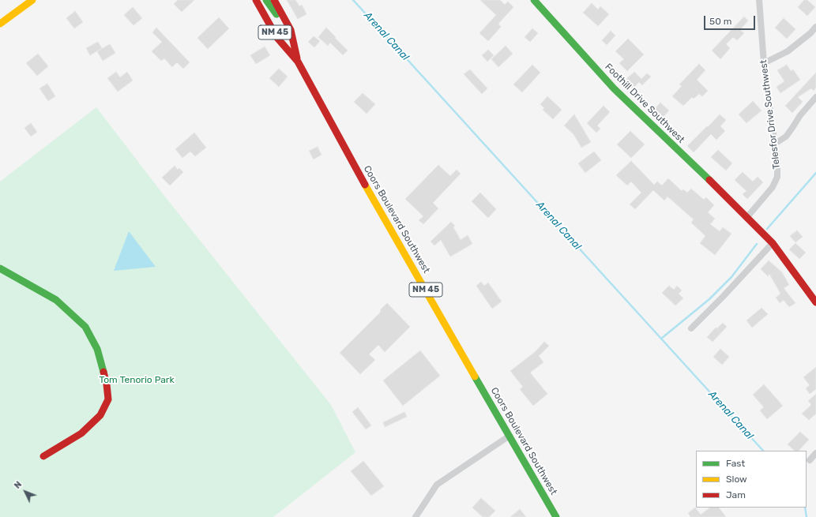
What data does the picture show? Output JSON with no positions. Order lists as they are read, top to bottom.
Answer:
{
  "streets": {
    "main road": ["NM 45", "Foothill Drive Southwest", "Coors Boulevard Southwest"],
    "street": ["Telesfor Drive Southwest"]
  },
  "crossings": [
    ["Foothill Drive Southwest", "Telesfor Drive Southwest"]
  ],
  "water": ["Arenal Canal"],
  "parks": ["Tom Tenorio Park"],
  "legend": ["Fast", "Slow", "Jam"],
  "scale_bar": "50 m",
  "north": "top left"
}
